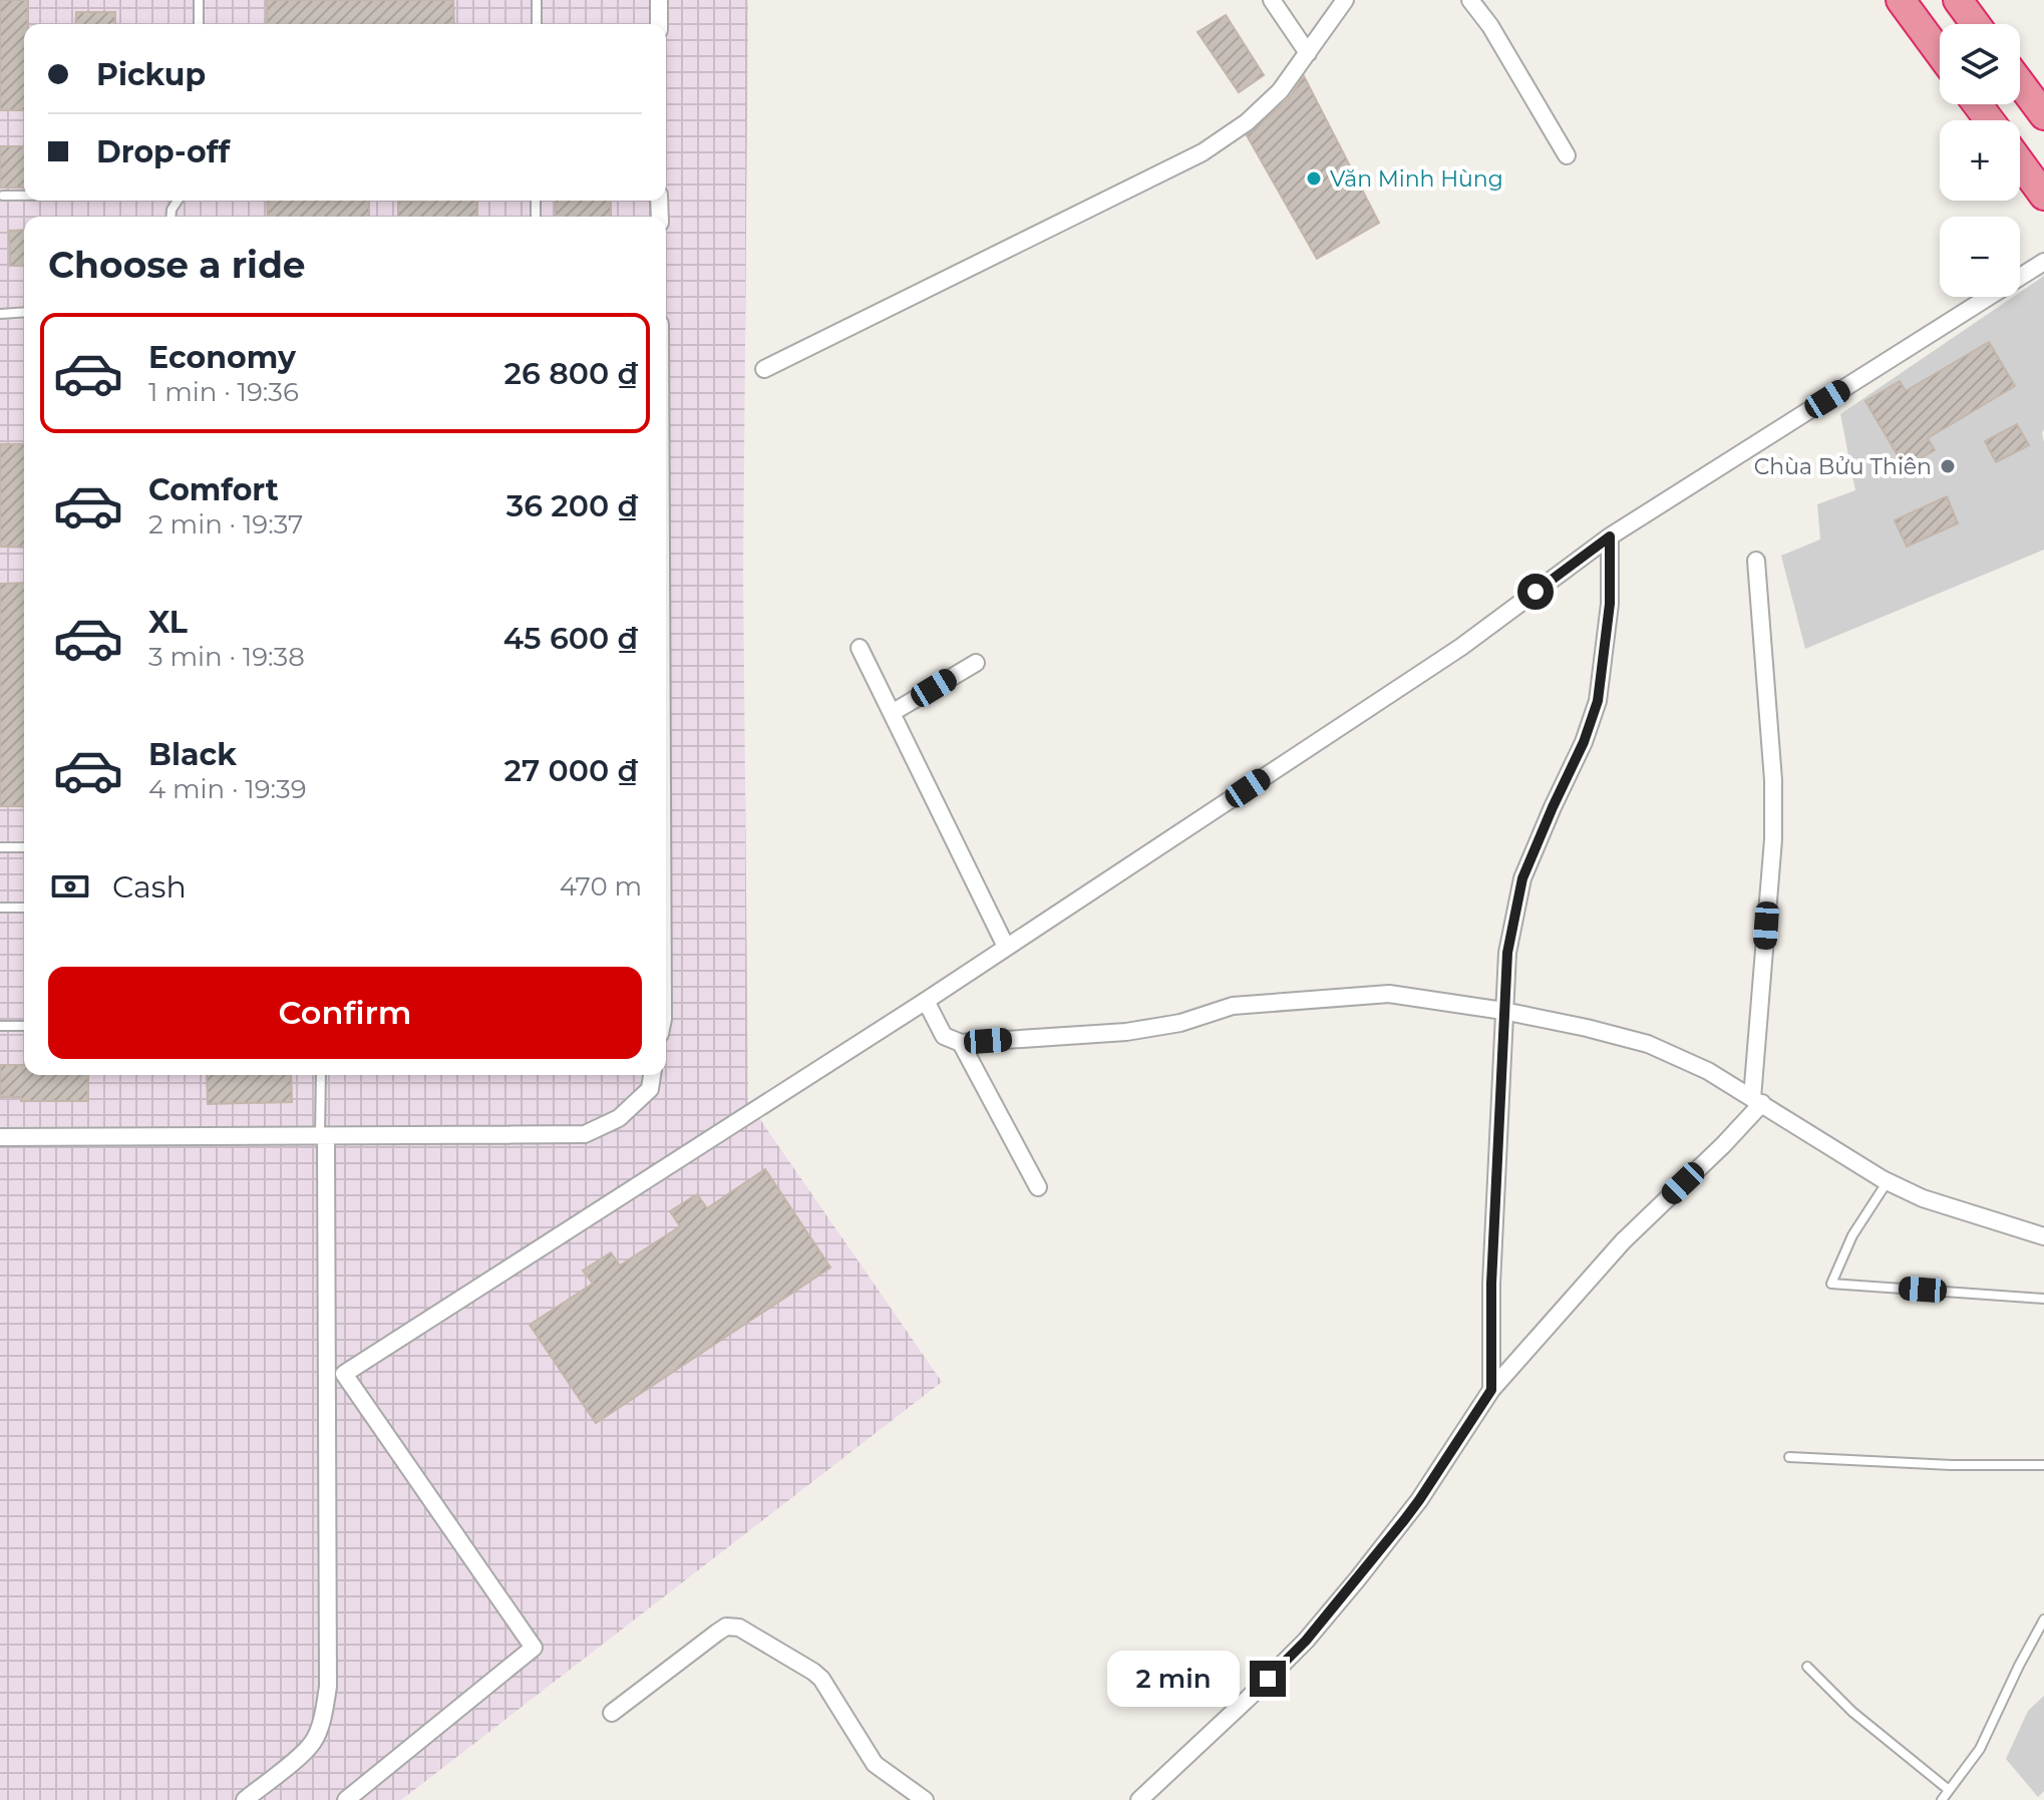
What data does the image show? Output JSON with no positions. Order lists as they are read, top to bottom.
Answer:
{
  "places": ["Văn Minh Hùng", "Chùa Bửu Thiên"],
  "page": {
    "map_buttons": ["+", "−"],
    "banner": ["Pickup", "Drop-off"],
    "heading": "Choose a ride",
    "list": [
      {
        "name": "Economy",
        "note": "1 min · 19:36",
        "value": "26 800 ₫"
      },
      {
        "name": "Comfort",
        "note": "2 min · 19:37",
        "value": "36 200 ₫"
      },
      {
        "name": "XL",
        "note": "3 min · 19:38",
        "value": "45 600 ₫"
      },
      {
        "name": "Black",
        "note": "4 min · 19:39",
        "value": "27 000 ₫"
      }
    ],
    "pay": ["Cash", "470 m"],
    "buttons": "Confirm",
    "bubble": "2 min"
  }
}
